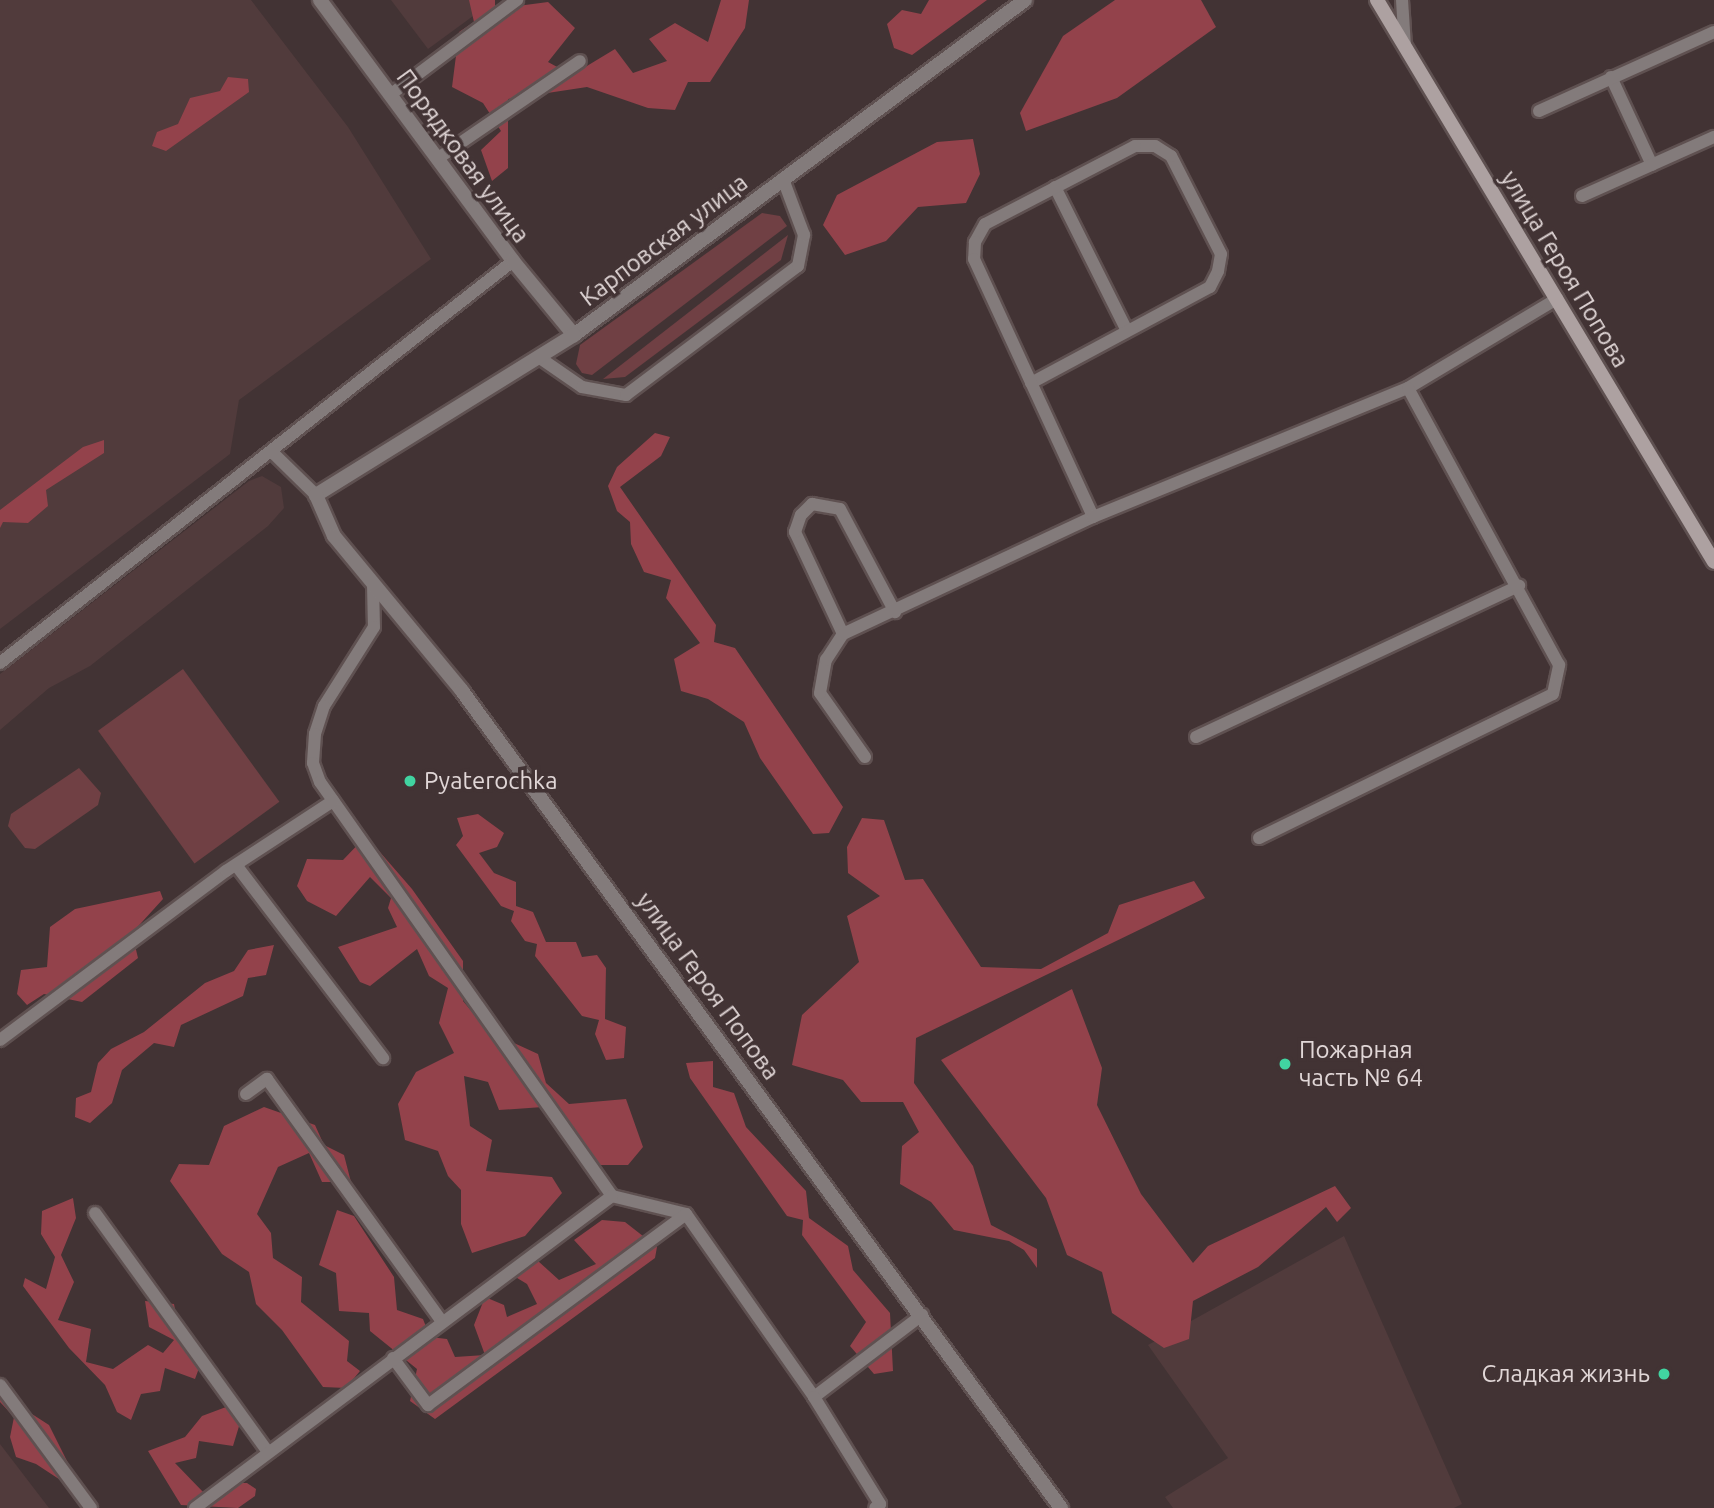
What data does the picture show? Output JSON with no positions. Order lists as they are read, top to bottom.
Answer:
{
  "streets": {
    "street": ["Порядковая улица", "Карповская улица", "улица Героя Попова"]
  },
  "crossings": [
    ["Порядковая улица", "Карповская улица"],
    ["Карповская улица", "улица Героя Попова"]
  ],
  "places": ["Pyaterochka", "Пожарная часть № 64", "Сладкая жизнь"]
}
